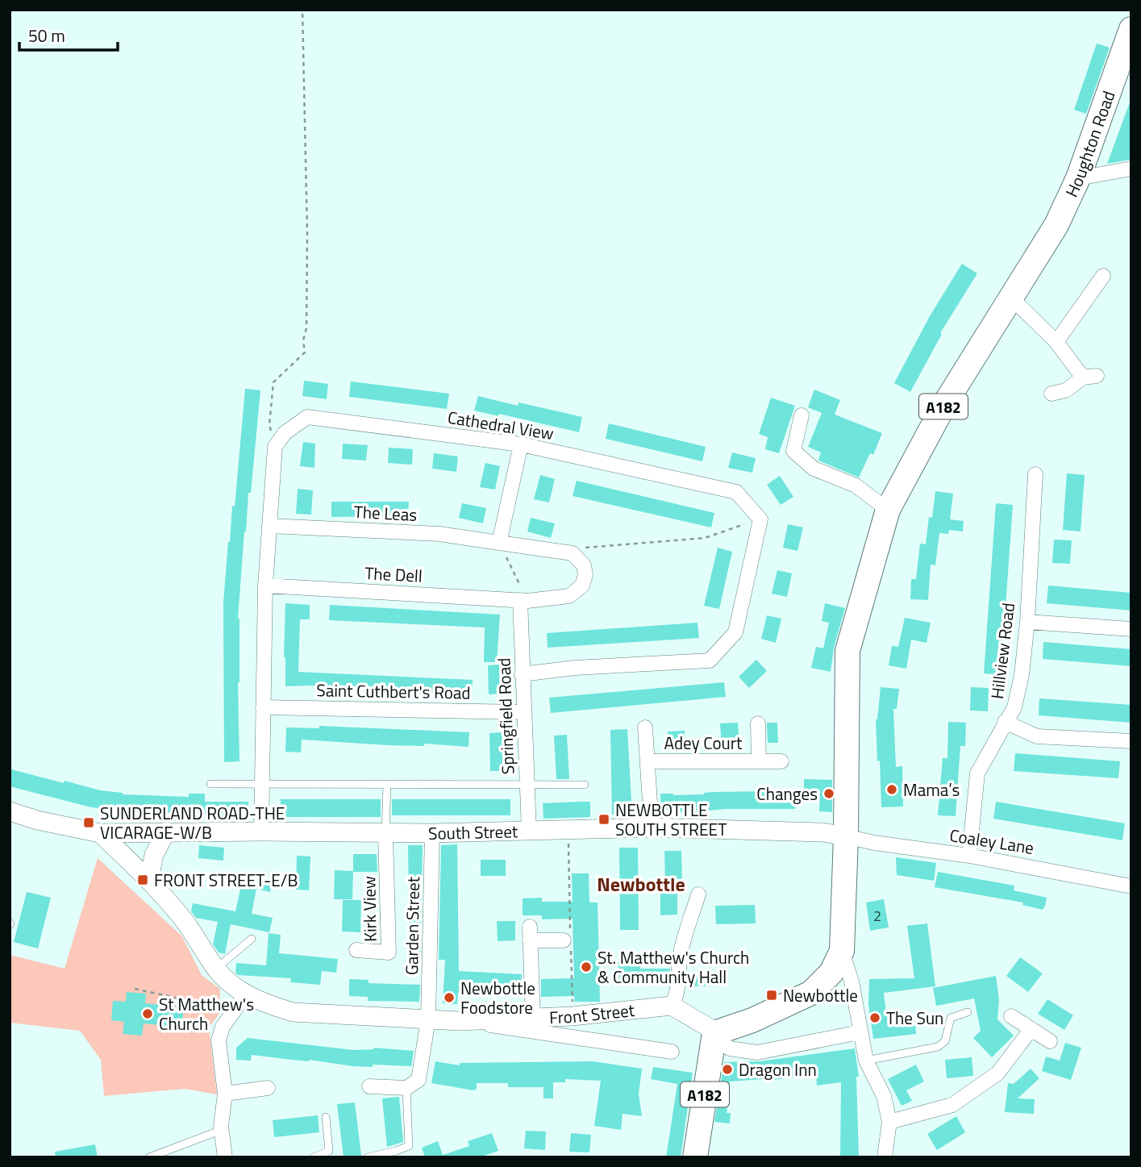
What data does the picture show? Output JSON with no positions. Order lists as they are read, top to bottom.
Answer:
{
  "streets": {
    "main road": ["Houghton Road", "A182"],
    "street": [
      "Cathedral View",
      "The Leas",
      "The Dell",
      "Hillview Road",
      "Saint Cuthbert's Road",
      "Springfield Road",
      "Adey Court",
      "South Street",
      "Coaley Lane",
      "Kirk View",
      "Garden Street",
      "Front Street"
    ]
  },
  "crossings": [
    ["Houghton Road", "A182"],
    ["A182", "South Street"],
    ["A182", "Coaley Lane"],
    ["The Leas", "The Dell"],
    ["The Dell", "Springfield Road"],
    ["Hillview Road", "Coaley Lane"],
    ["Saint Cuthbert's Road", "Springfield Road"],
    ["Springfield Road", "South Street"],
    ["Adey Court", "South Street"],
    ["South Street", "Coaley Lane"],
    ["South Street", "Kirk View"],
    ["South Street", "Garden Street"],
    ["South Street", "Front Street"],
    ["Garden Street", "Front Street"]
  ],
  "districts": ["Newbottle"],
  "places": {
    "other": [
      "Mama’s",
      "Changes",
      "St. Matthew's Church & Community Hall",
      "Newbottle Foodstore",
      "St Matthew's Church",
      "The Sun",
      "Dragon Inn"
    ],
    "transit": [
      "NEWBOTTLE SOUTH STREET",
      "SUNDERLAND ROAD-THE VICARAGE-W/B",
      "FRONT STREET-E/B",
      "Newbottle"
    ]
  },
  "house_numbers": ["2"],
  "scale_bar": "50 m"
}
